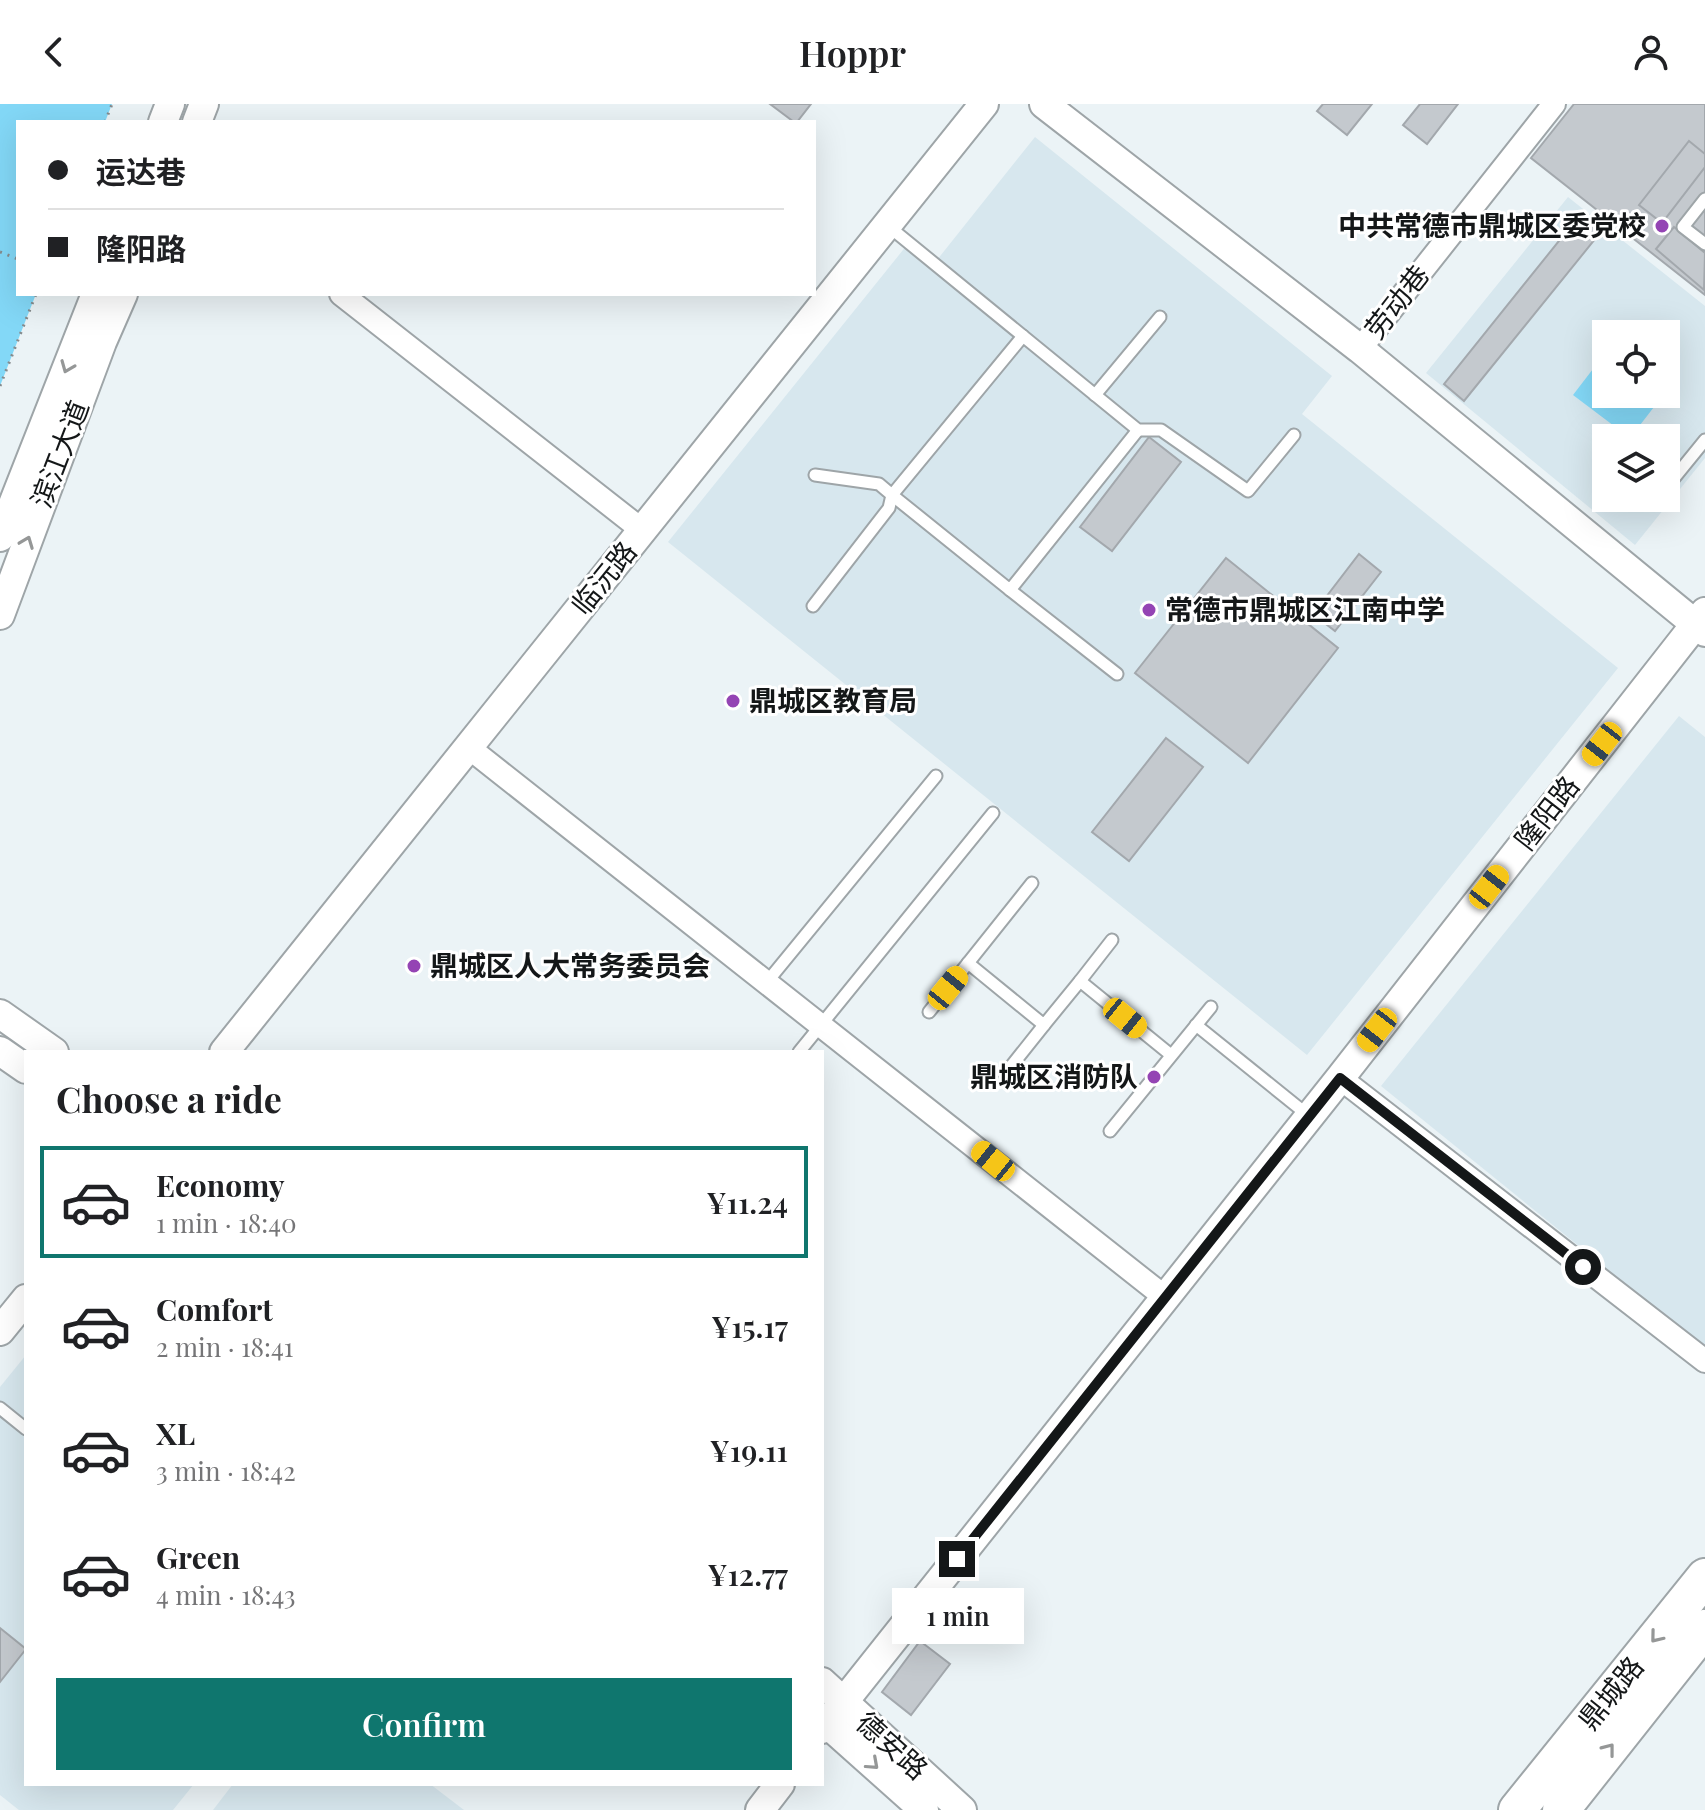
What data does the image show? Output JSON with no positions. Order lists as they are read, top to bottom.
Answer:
{
  "streets": {
    "main road": ["鼎城路"],
    "street": [
      "劳动巷",
      "滨江大道",
      "临沅路",
      "隆阳路",
      "德安路"
    ]
  },
  "crossings": [
    ["隆阳路", "德安路"]
  ],
  "places": [
    "中共常德市鼎城区委党校",
    "常德市鼎城区江南中学",
    "鼎城区教育局",
    "鼎城区人大常务委员会",
    "鼎城区消防队"
  ],
  "page": {
    "header": "Hoppr",
    "banner": ["运达巷", "隆阳路"],
    "heading": "Choose a ride",
    "list": [
      {
        "name": "Economy",
        "note": "1 min · 18:40",
        "value": "¥11.24"
      },
      {
        "name": "Comfort",
        "note": "2 min · 18:41",
        "value": "¥15.17"
      },
      {
        "name": "XL",
        "note": "3 min · 18:42",
        "value": "¥19.11"
      },
      {
        "name": "Green",
        "note": "4 min · 18:43",
        "value": "¥12.77"
      }
    ],
    "bubble": "1 min",
    "buttons": "Confirm"
  }
}
